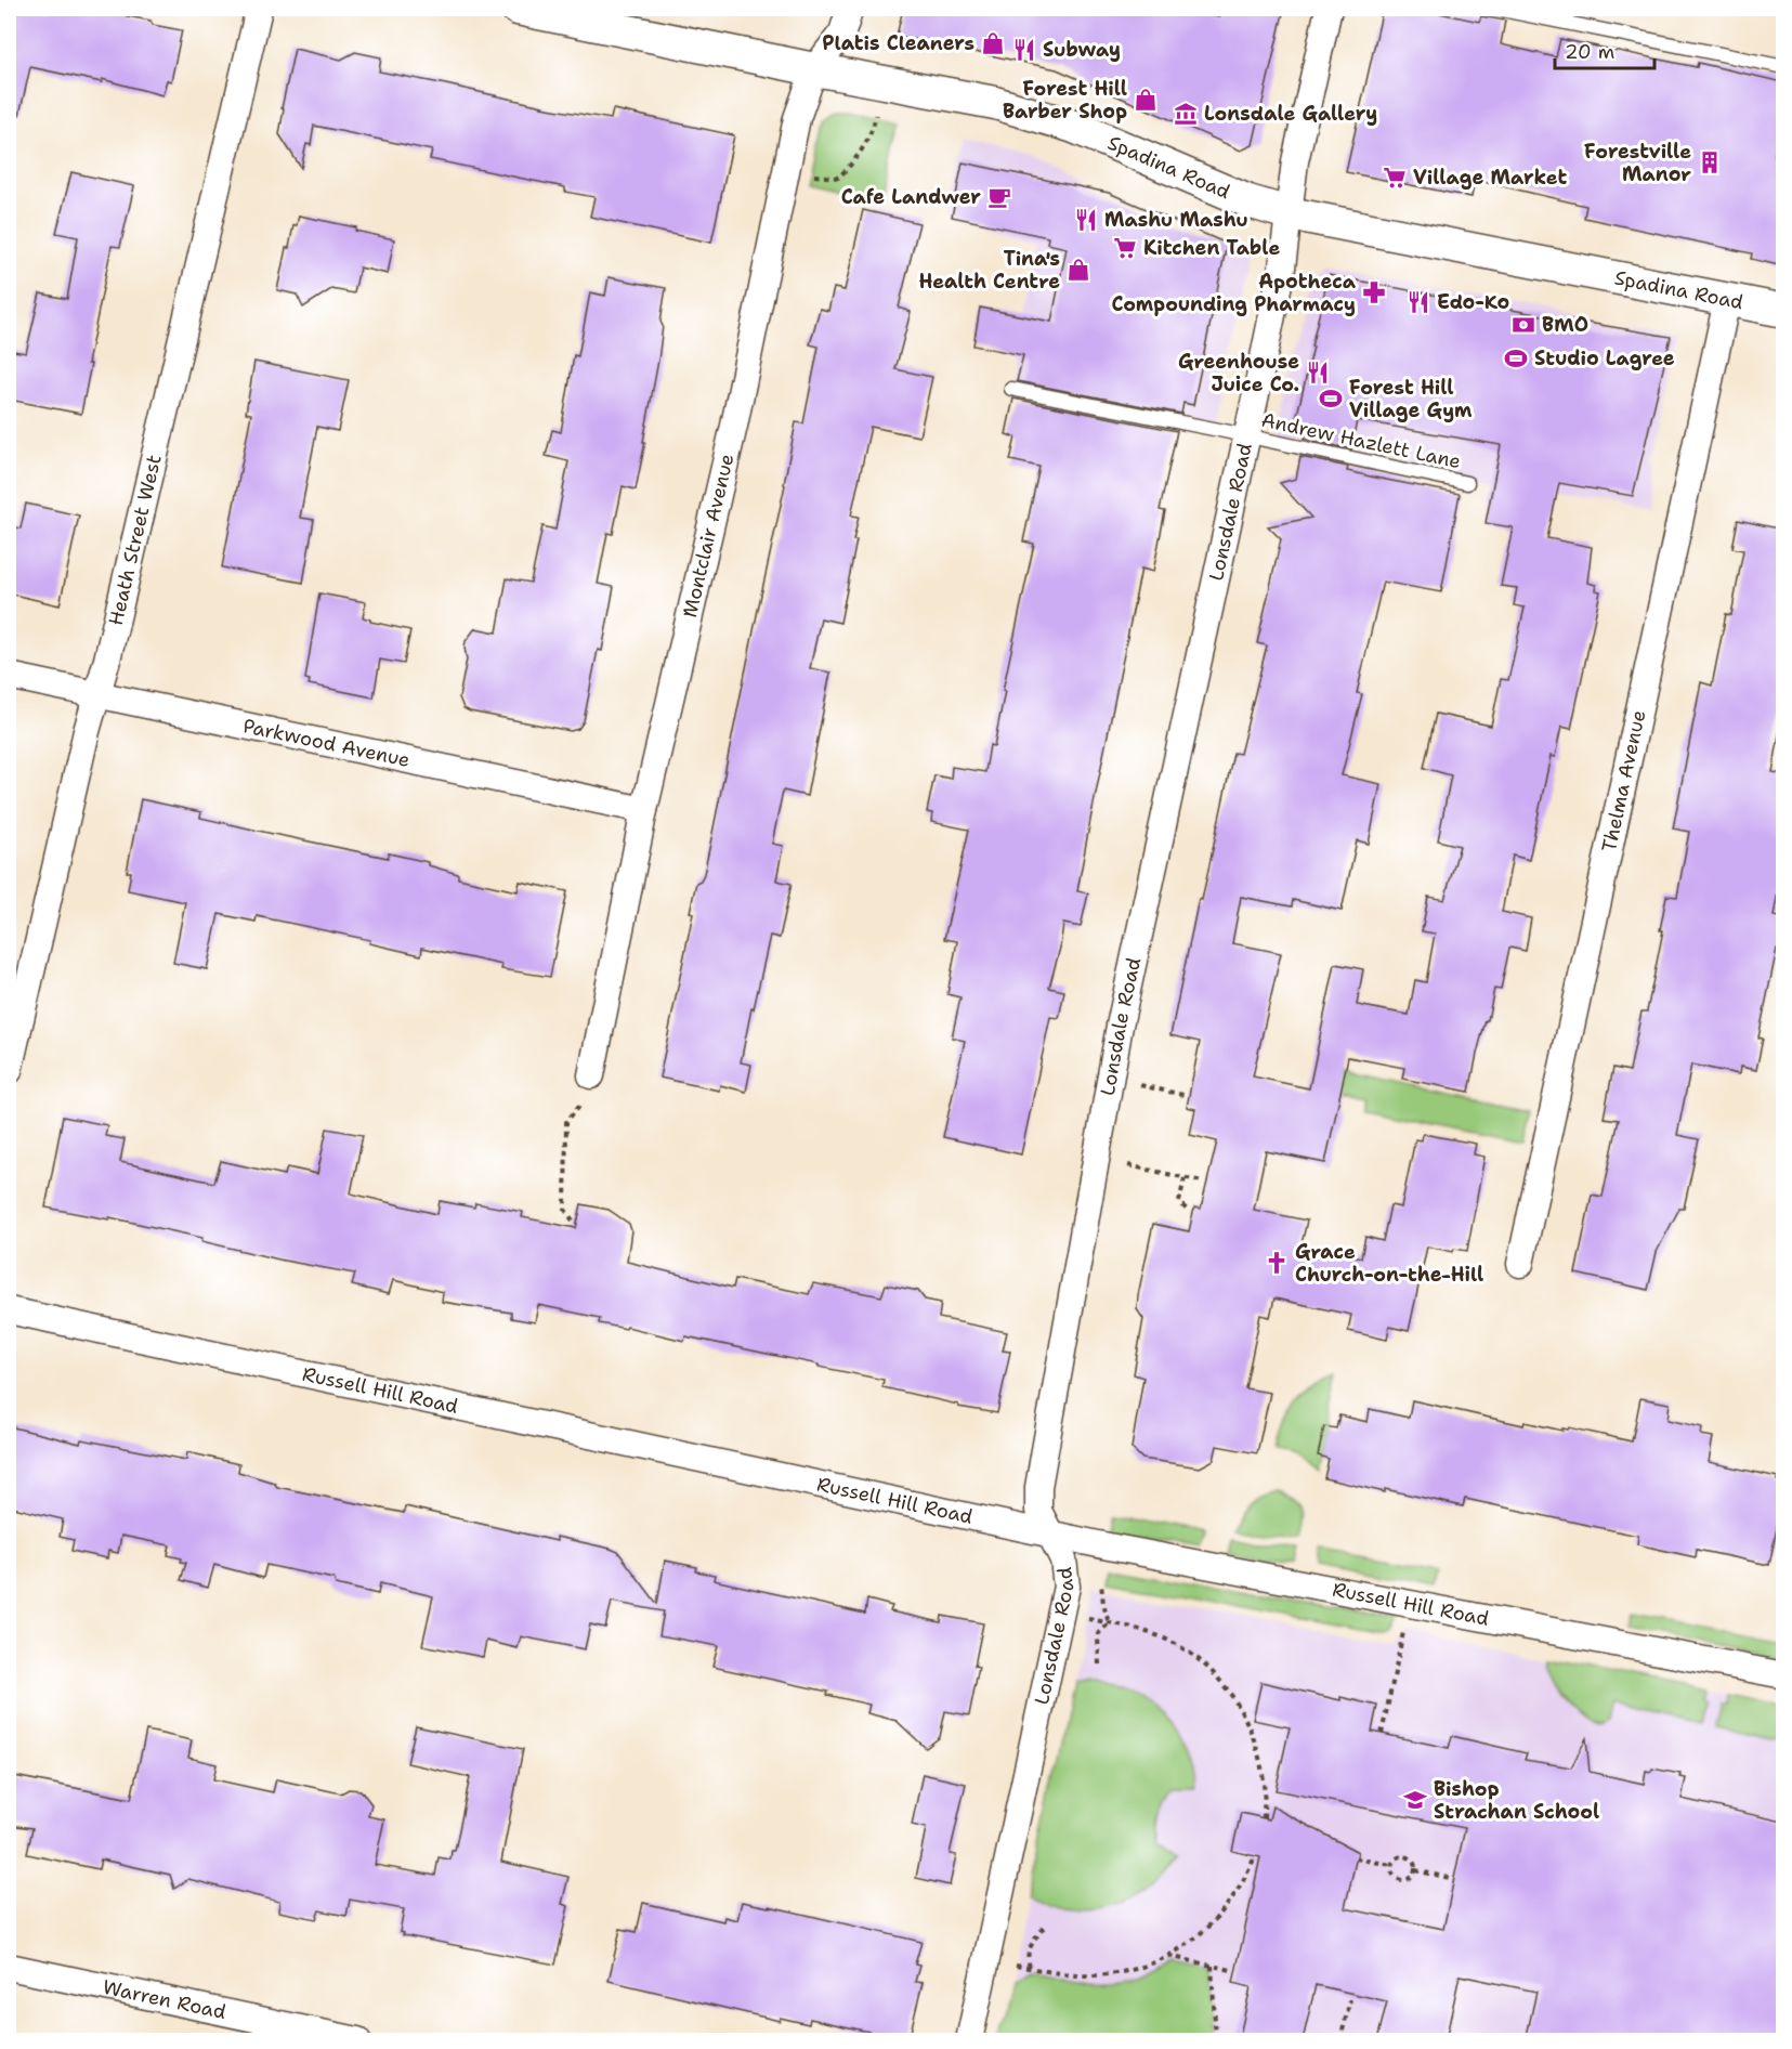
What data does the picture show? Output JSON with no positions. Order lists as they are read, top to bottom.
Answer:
{
  "streets": {
    "street": [
      "Spadina Road",
      "Lonsdale Road",
      "Montclair Avenue",
      "Heath Street West",
      "Parkwood Avenue",
      "Thelma Avenue",
      "Russell Hill Road",
      "Warren Road"
    ],
    "lane": ["Andrew Hazlett Lane"]
  },
  "crossings": [
    ["Spadina Road", "Lonsdale Road"],
    ["Spadina Road", "Montclair Avenue"],
    ["Spadina Road", "Thelma Avenue"],
    ["Andrew Hazlett Lane", "Lonsdale Road"],
    ["Lonsdale Road", "Russell Hill Road"],
    ["Montclair Avenue", "Parkwood Avenue"],
    ["Heath Street West", "Parkwood Avenue"]
  ],
  "places": {
    "shop": ["Platis Cleaners", "Forest Hill Barber Shop", "Tina's Health Centre"],
    "restaurant": [
      "Subway",
      "Mashu Mashu",
      "Edo-Ko",
      "Greenhouse Juice Co."
    ],
    "museum": ["Lonsdale Gallery"],
    "building": ["Forestville Manor"],
    "supermarket": ["Village Market", "Kitchen Table"],
    "cafe": ["Cafe Landwer"],
    "pharmacy": ["Apotheca Compounding Pharmacy"],
    "bank": ["BMO"],
    "sports": ["Studio Lagree", "Forest Hill Village Gym"],
    "church": ["Grace Church-on-the-Hill"],
    "school or university": ["Bishop Strachan School"]
  },
  "scale_bar": "20 m"
}
